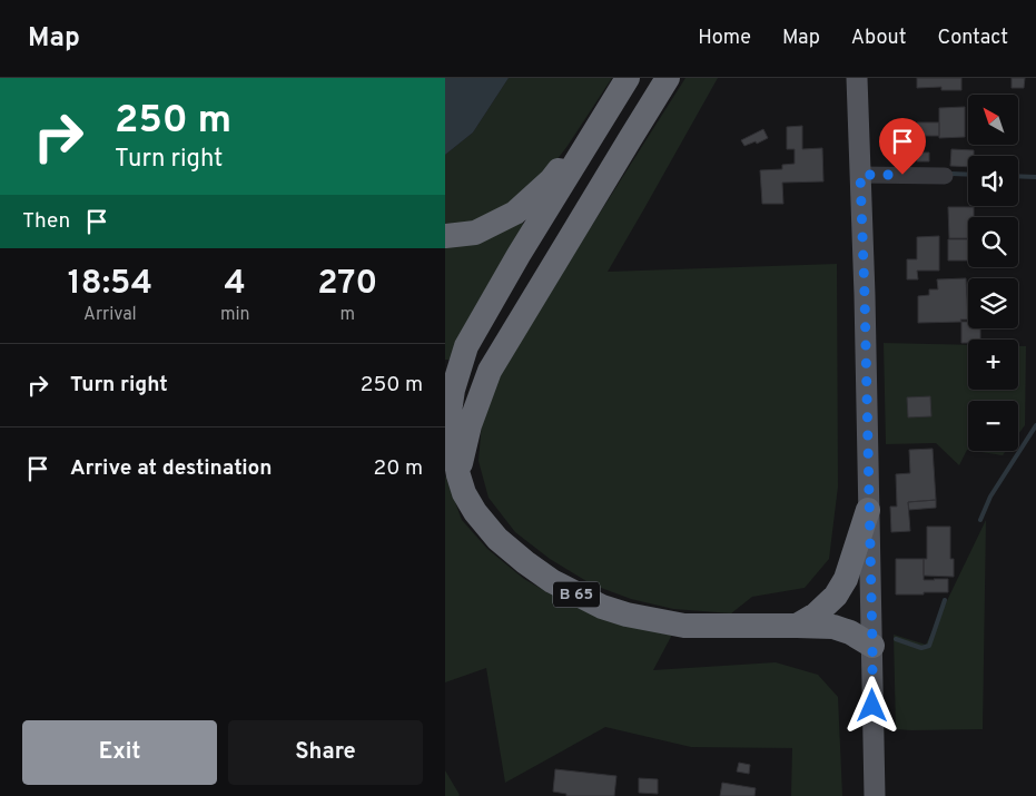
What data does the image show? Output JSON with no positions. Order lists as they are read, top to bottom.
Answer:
{
  "streets": {
    "highway": ["B 65"]
  },
  "north": "top left",
  "page": {
    "header": "Map",
    "nav": [
      "Home",
      "Map",
      "About",
      "Contact"
    ],
    "turn": ["250 m", "Turn right"],
    "map_buttons": ["+", "−"],
    "then": "Then",
    "eta": [
      "18:54",
      "Arrival",
      "4",
      "min",
      "270",
      "m"
    ],
    "list": [
      {
        "name": "Turn right",
        "value": "250 m"
      },
      {
        "name": "Arrive at destination",
        "value": "20 m"
      }
    ],
    "buttons": ["Exit", "Share"]
  }
}
